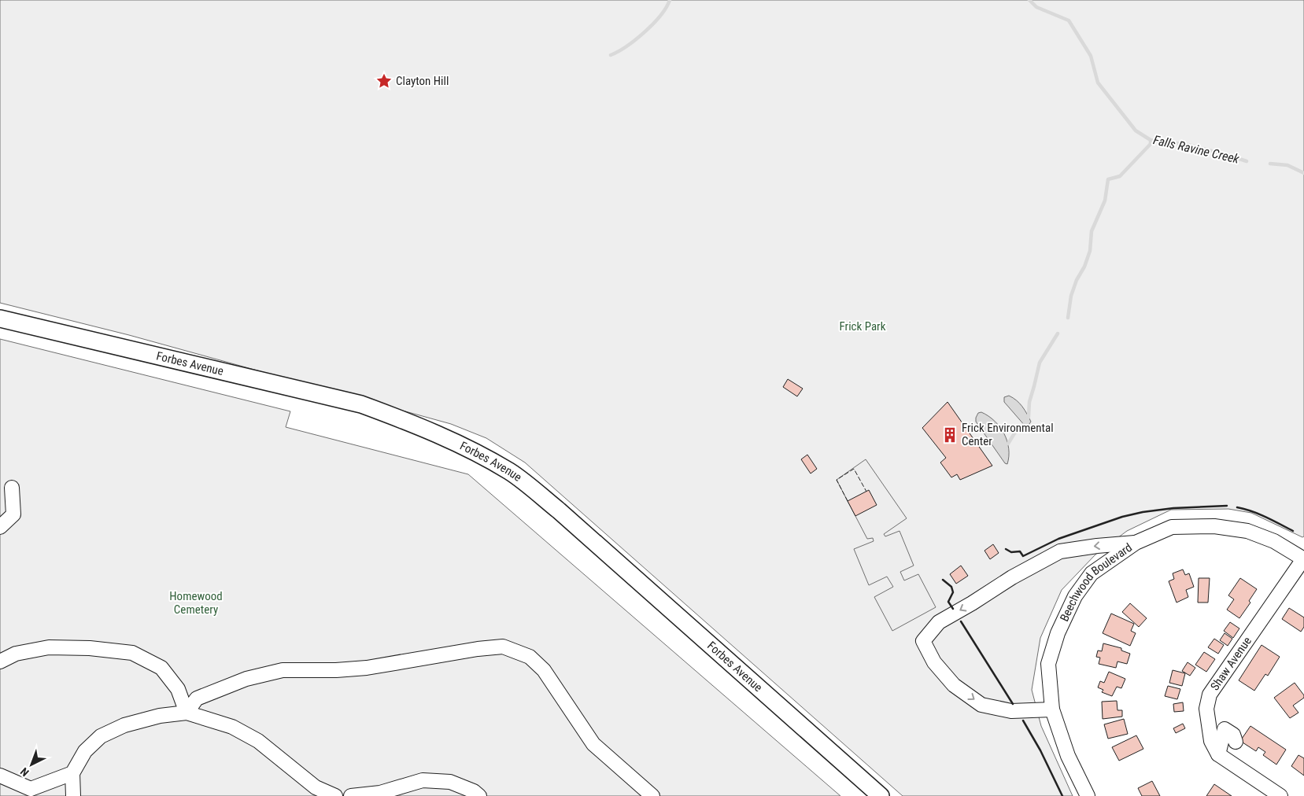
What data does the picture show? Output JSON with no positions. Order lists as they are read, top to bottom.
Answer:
{
  "streets": {
    "main road": ["Forbes Avenue"],
    "street": ["Beechwood Boulevard", "Shaw Avenue"]
  },
  "crossings": [
    ["Beechwood Boulevard", "Shaw Avenue"]
  ],
  "water": ["Falls Ravine Creek"],
  "parks": ["Frick Park", "Homewood Cemetery"],
  "places": {
    "place": ["Clayton Hill"],
    "building": ["Frick Environmental Center"]
  },
  "north": "bottom left"
}
